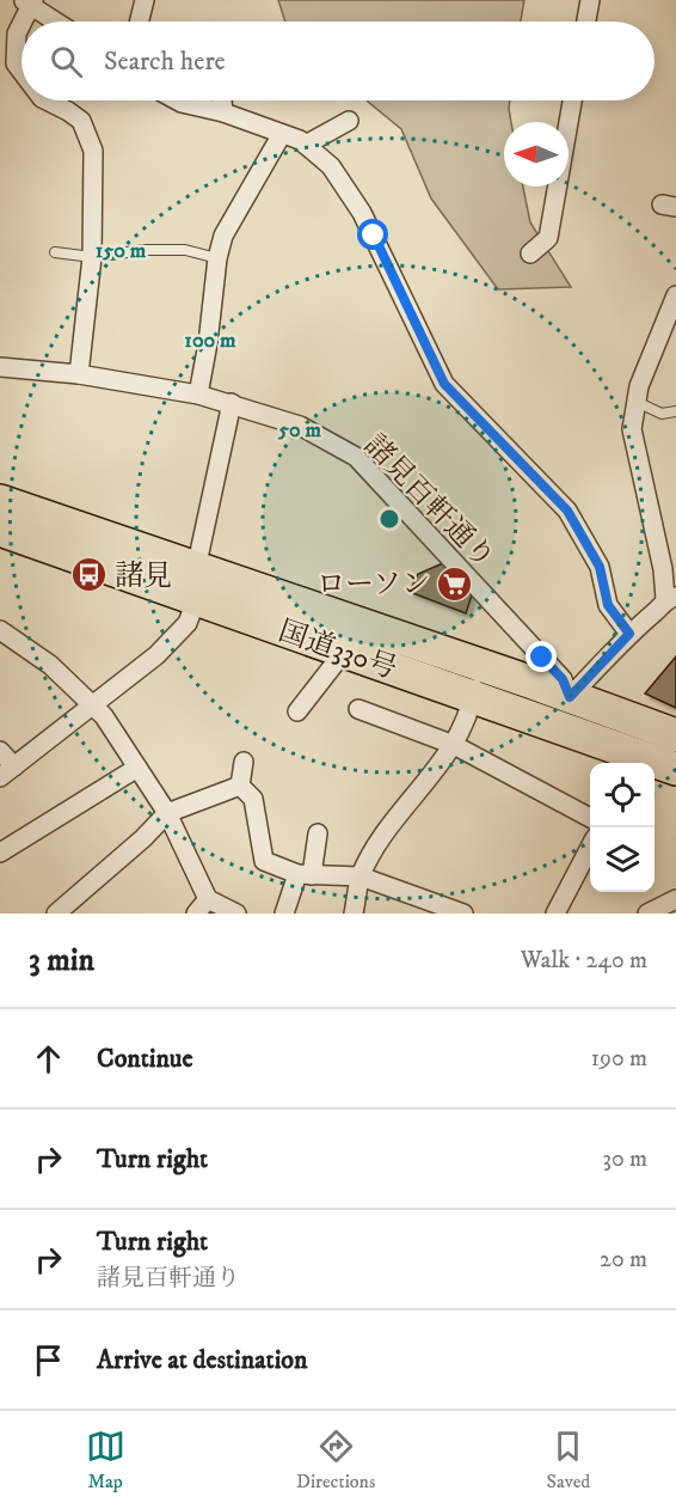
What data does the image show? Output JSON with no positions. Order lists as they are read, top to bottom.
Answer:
{
  "streets": {
    "highway": ["国道330号"],
    "street": ["諸見百軒通り"]
  },
  "crossings": [
    ["諸見百軒通り", "国道330号"]
  ],
  "places": {
    "bus stop": ["諸見"],
    "supermarket": ["ローソン"]
  },
  "north": "left",
  "page": {
    "search": "Search here",
    "heading": ["3 min", "Walk · 240 m"],
    "list": [
      ["Continue", "190 m"],
      ["Turn right", "30 m"],
      ["Turn right", "諸見百軒通り", "20 m"],
      "Arrive at destination"
    ],
    "nav": ["Map", "Directions", "Saved"]
  },
  "rings": ["150 m", "100 m", "50 m"]
}
